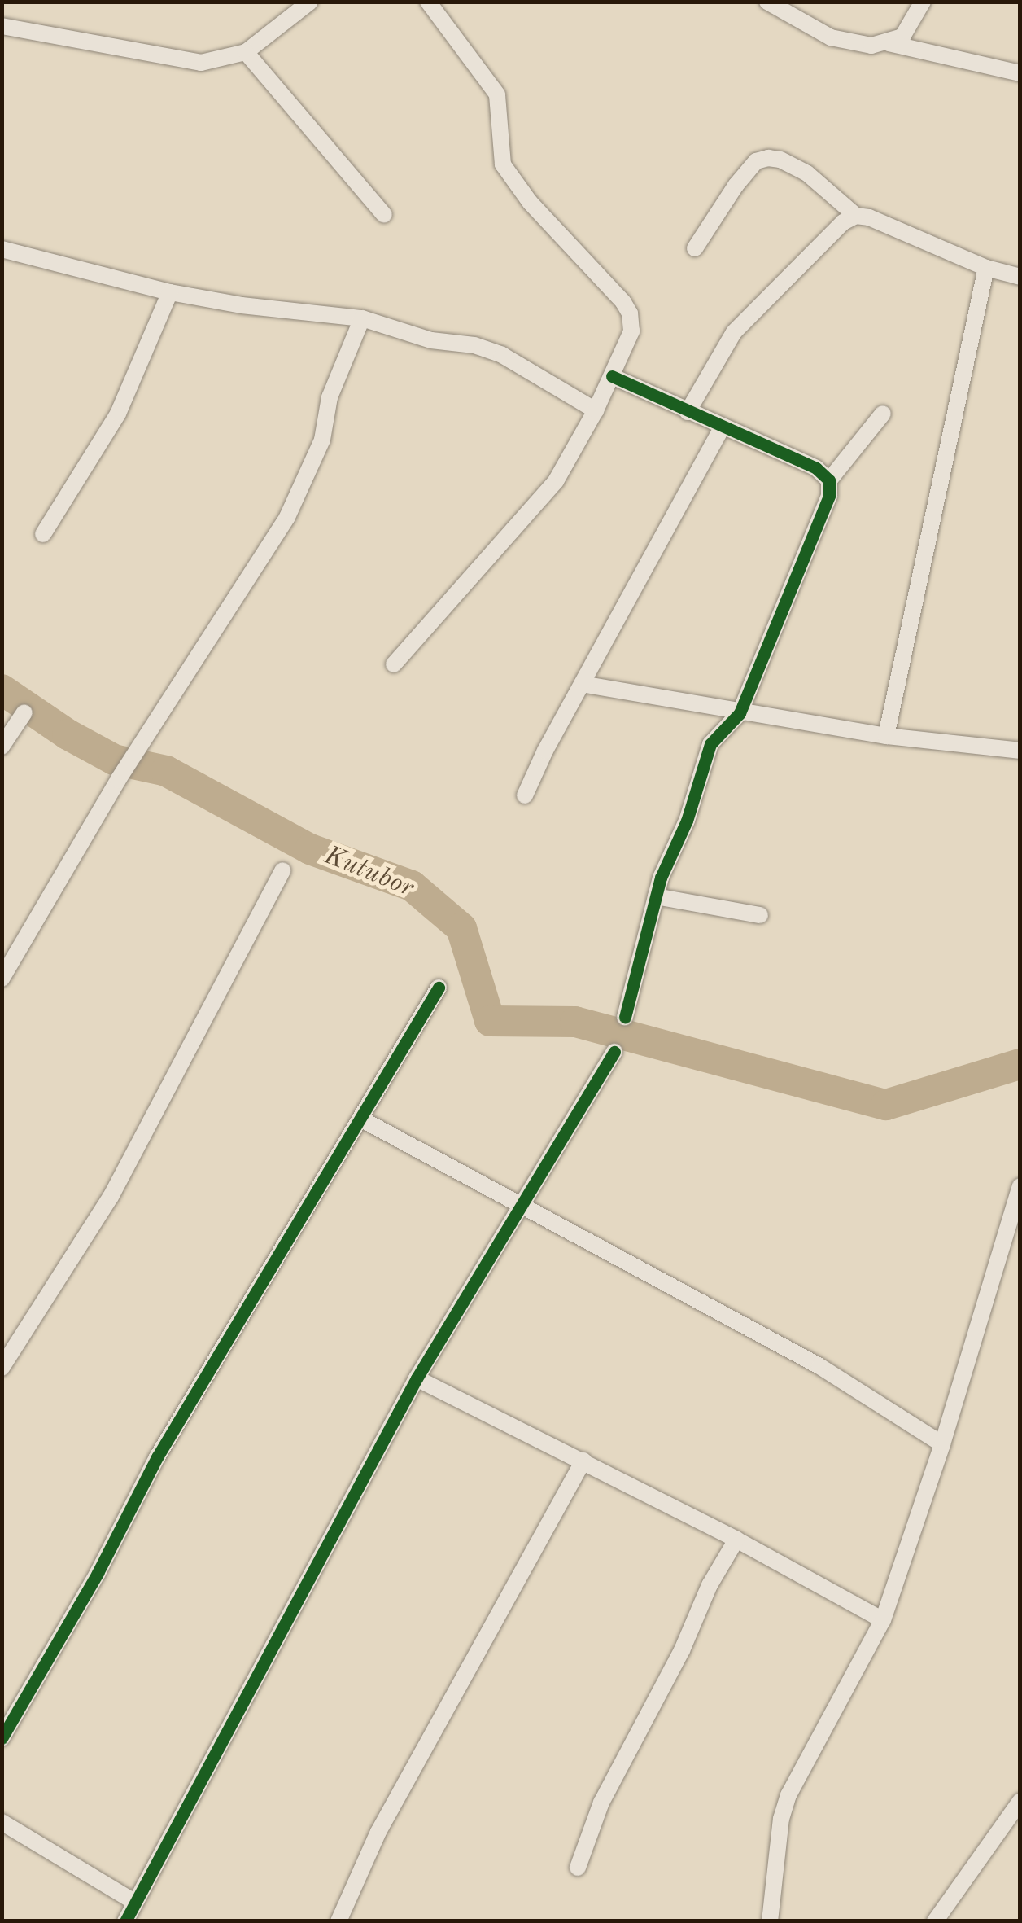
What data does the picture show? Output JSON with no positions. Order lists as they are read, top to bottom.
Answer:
{
  "water": ["Kutubor"]
}
